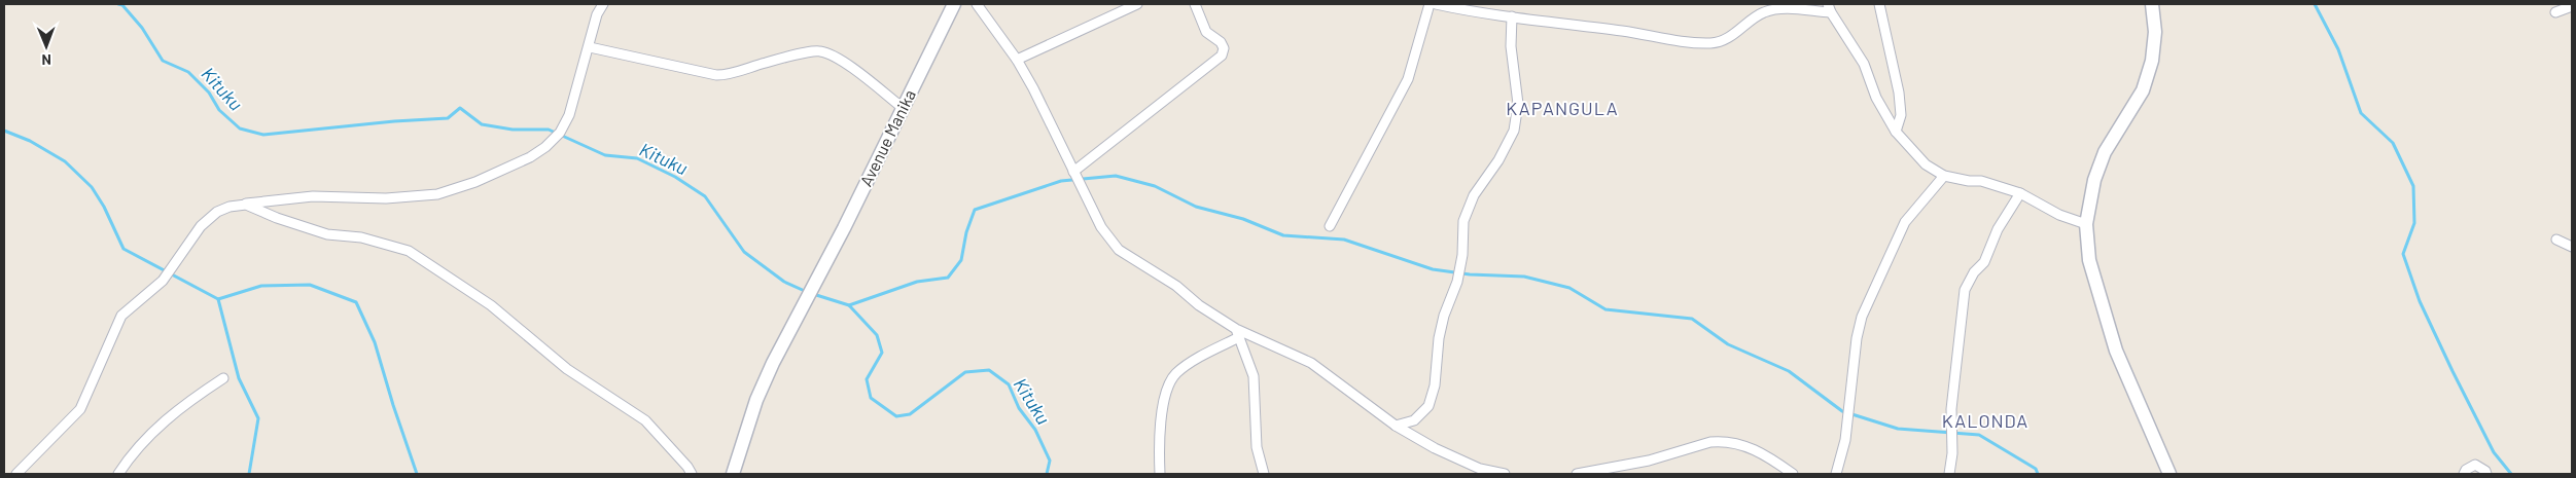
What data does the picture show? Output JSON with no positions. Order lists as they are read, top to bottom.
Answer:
{
  "streets": {
    "street": ["Avenue Manika"]
  },
  "districts": ["KAPANGULA", "KALONDA"],
  "water": ["Kituku"],
  "north": "bottom"
}
